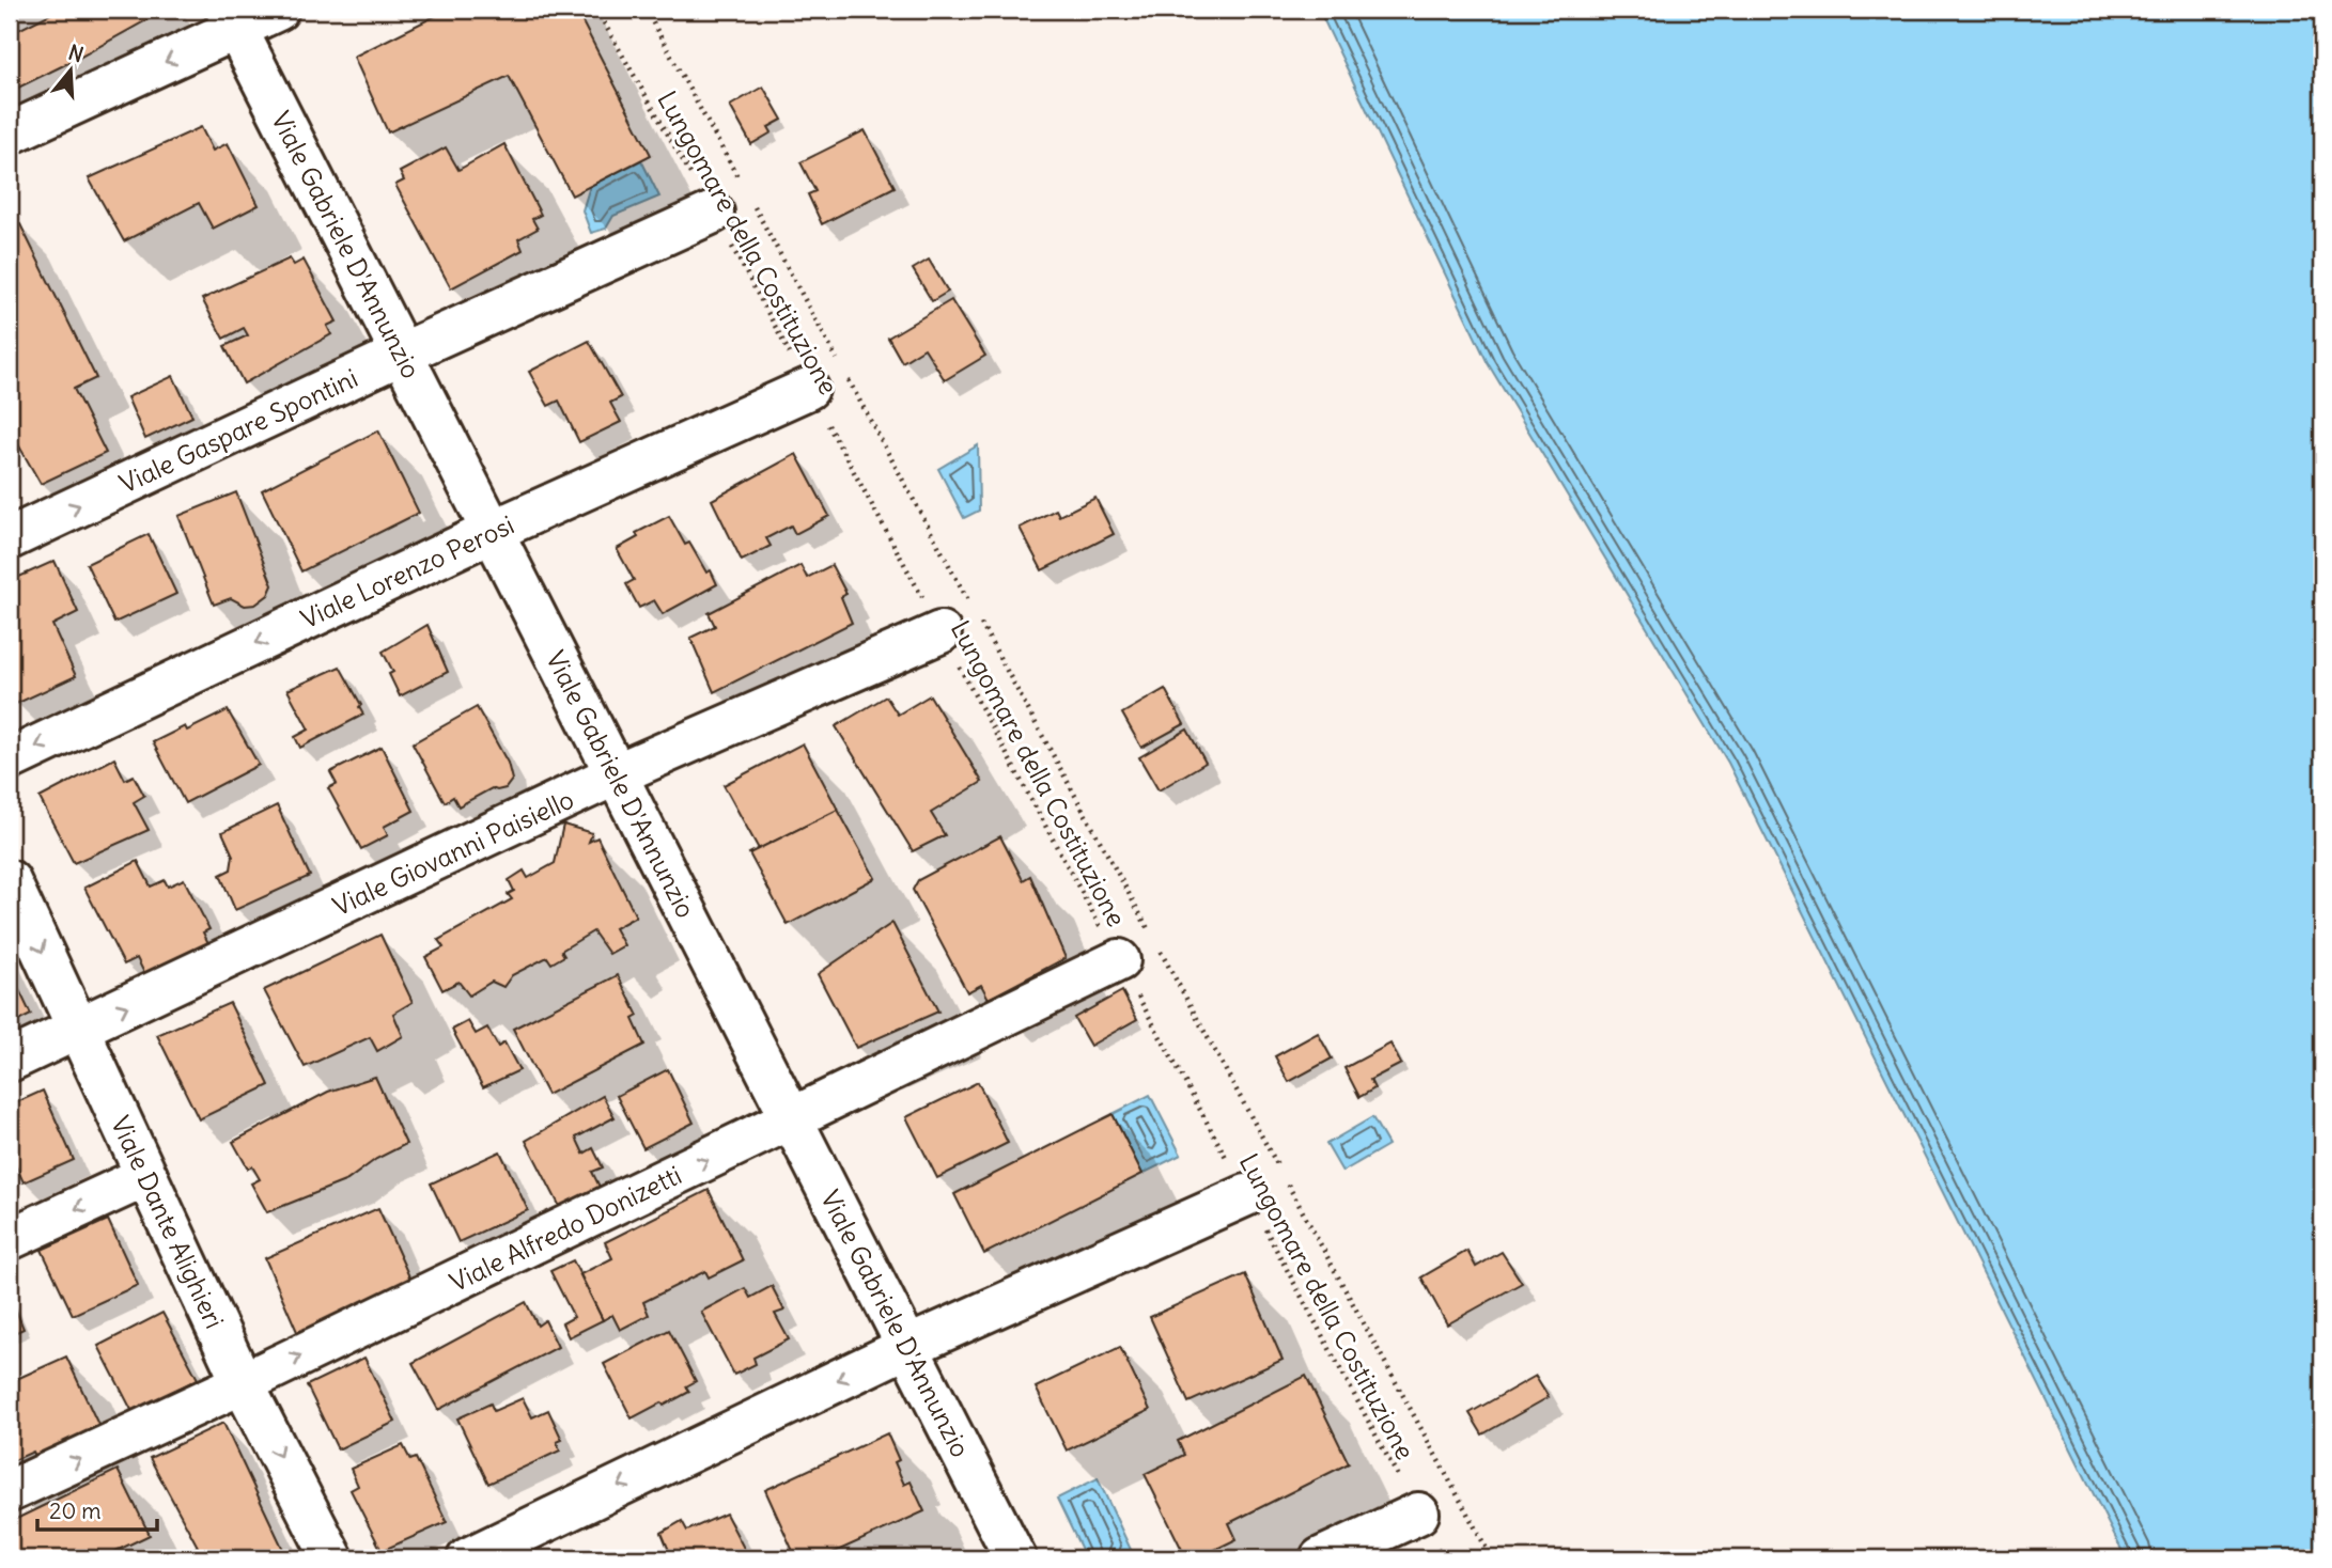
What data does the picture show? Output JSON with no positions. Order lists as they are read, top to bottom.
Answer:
{
  "streets": {
    "street": [
      "Viale Gabriele D'Annunzio",
      "Viale Gaspare Spontini",
      "Viale Lorenzo Perosi",
      "Viale Giovanni Paisiello",
      "Viale Dante Alighieri",
      "Viale Alfredo Donizetti"
    ],
    "path": ["Lungomare della Costituzione"]
  },
  "crossings": [
    ["Lungomare della Costituzione", "Viale Gaspare Spontini"],
    ["Lungomare della Costituzione", "Viale Lorenzo Perosi"],
    ["Lungomare della Costituzione", "Viale Giovanni Paisiello"],
    ["Lungomare della Costituzione", "Viale Alfredo Donizetti"],
    ["Viale Gabriele D'Annunzio", "Viale Gaspare Spontini"],
    ["Viale Gabriele D'Annunzio", "Viale Lorenzo Perosi"],
    ["Viale Gabriele D'Annunzio", "Viale Giovanni Paisiello"],
    ["Viale Gabriele D'Annunzio", "Viale Alfredo Donizetti"],
    ["Viale Giovanni Paisiello", "Viale Dante Alighieri"],
    ["Viale Dante Alighieri", "Viale Alfredo Donizetti"]
  ],
  "one_way": [
    "Viale Gaspare Spontini",
    "Viale Lorenzo Perosi",
    "Viale Giovanni Paisiello",
    "Viale Dante Alighieri"
  ],
  "scale_bar": "20 m",
  "north": "top"
}
